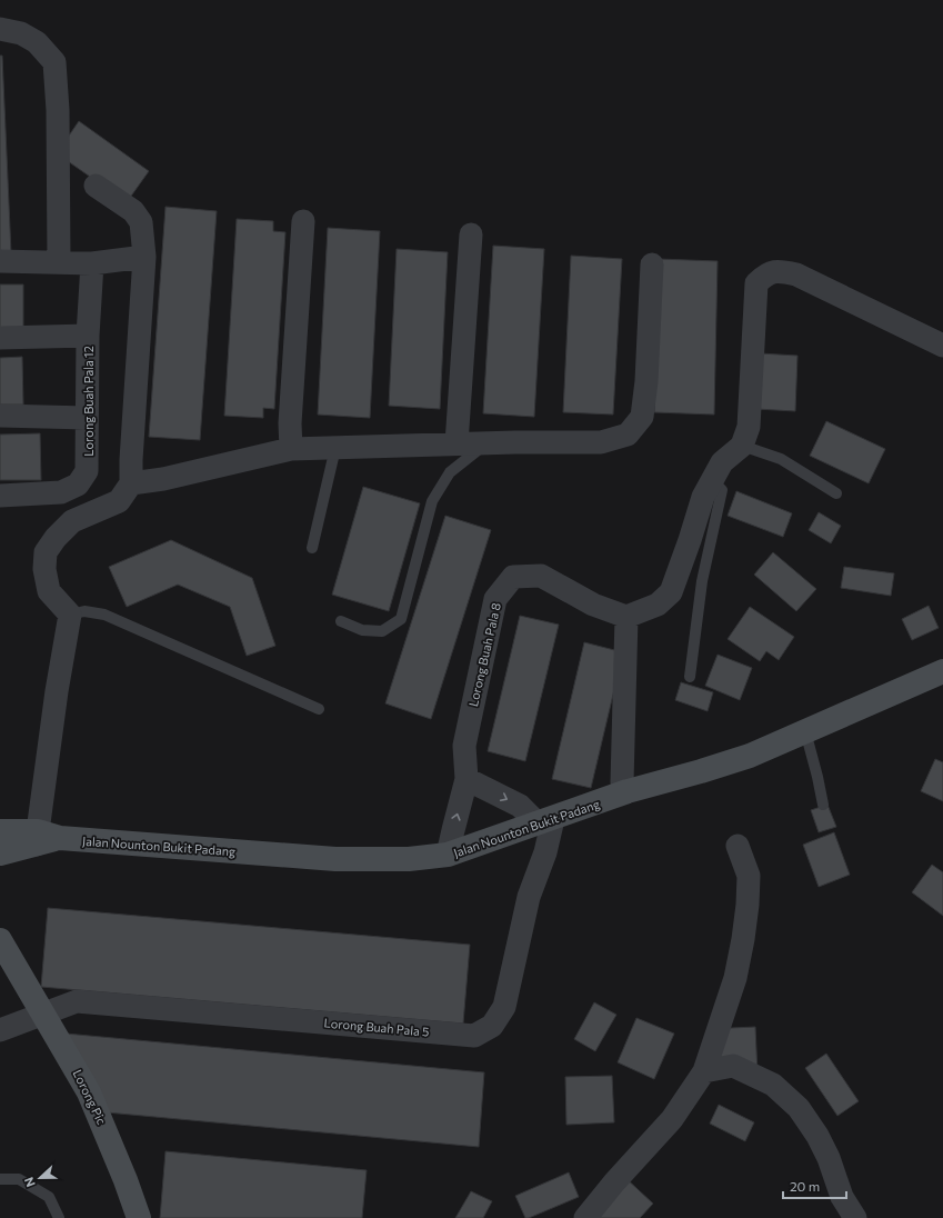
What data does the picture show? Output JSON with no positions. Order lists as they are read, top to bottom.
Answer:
{
  "streets": {
    "street": [
      "Lorong Buah Pala 12",
      "Lorong Buah Pala 8",
      "Jalan Nounton Bukit Padang",
      "Lorong Buah Pala 5",
      "Lorong Pic"
    ]
  },
  "crossings": [
    ["Lorong Buah Pala 8", "Jalan Nounton Bukit Padang"],
    ["Jalan Nounton Bukit Padang", "Lorong Buah Pala 5"],
    ["Lorong Buah Pala 5", "Lorong Pic"]
  ],
  "scale_bar": "20 m",
  "north": "left"
}
